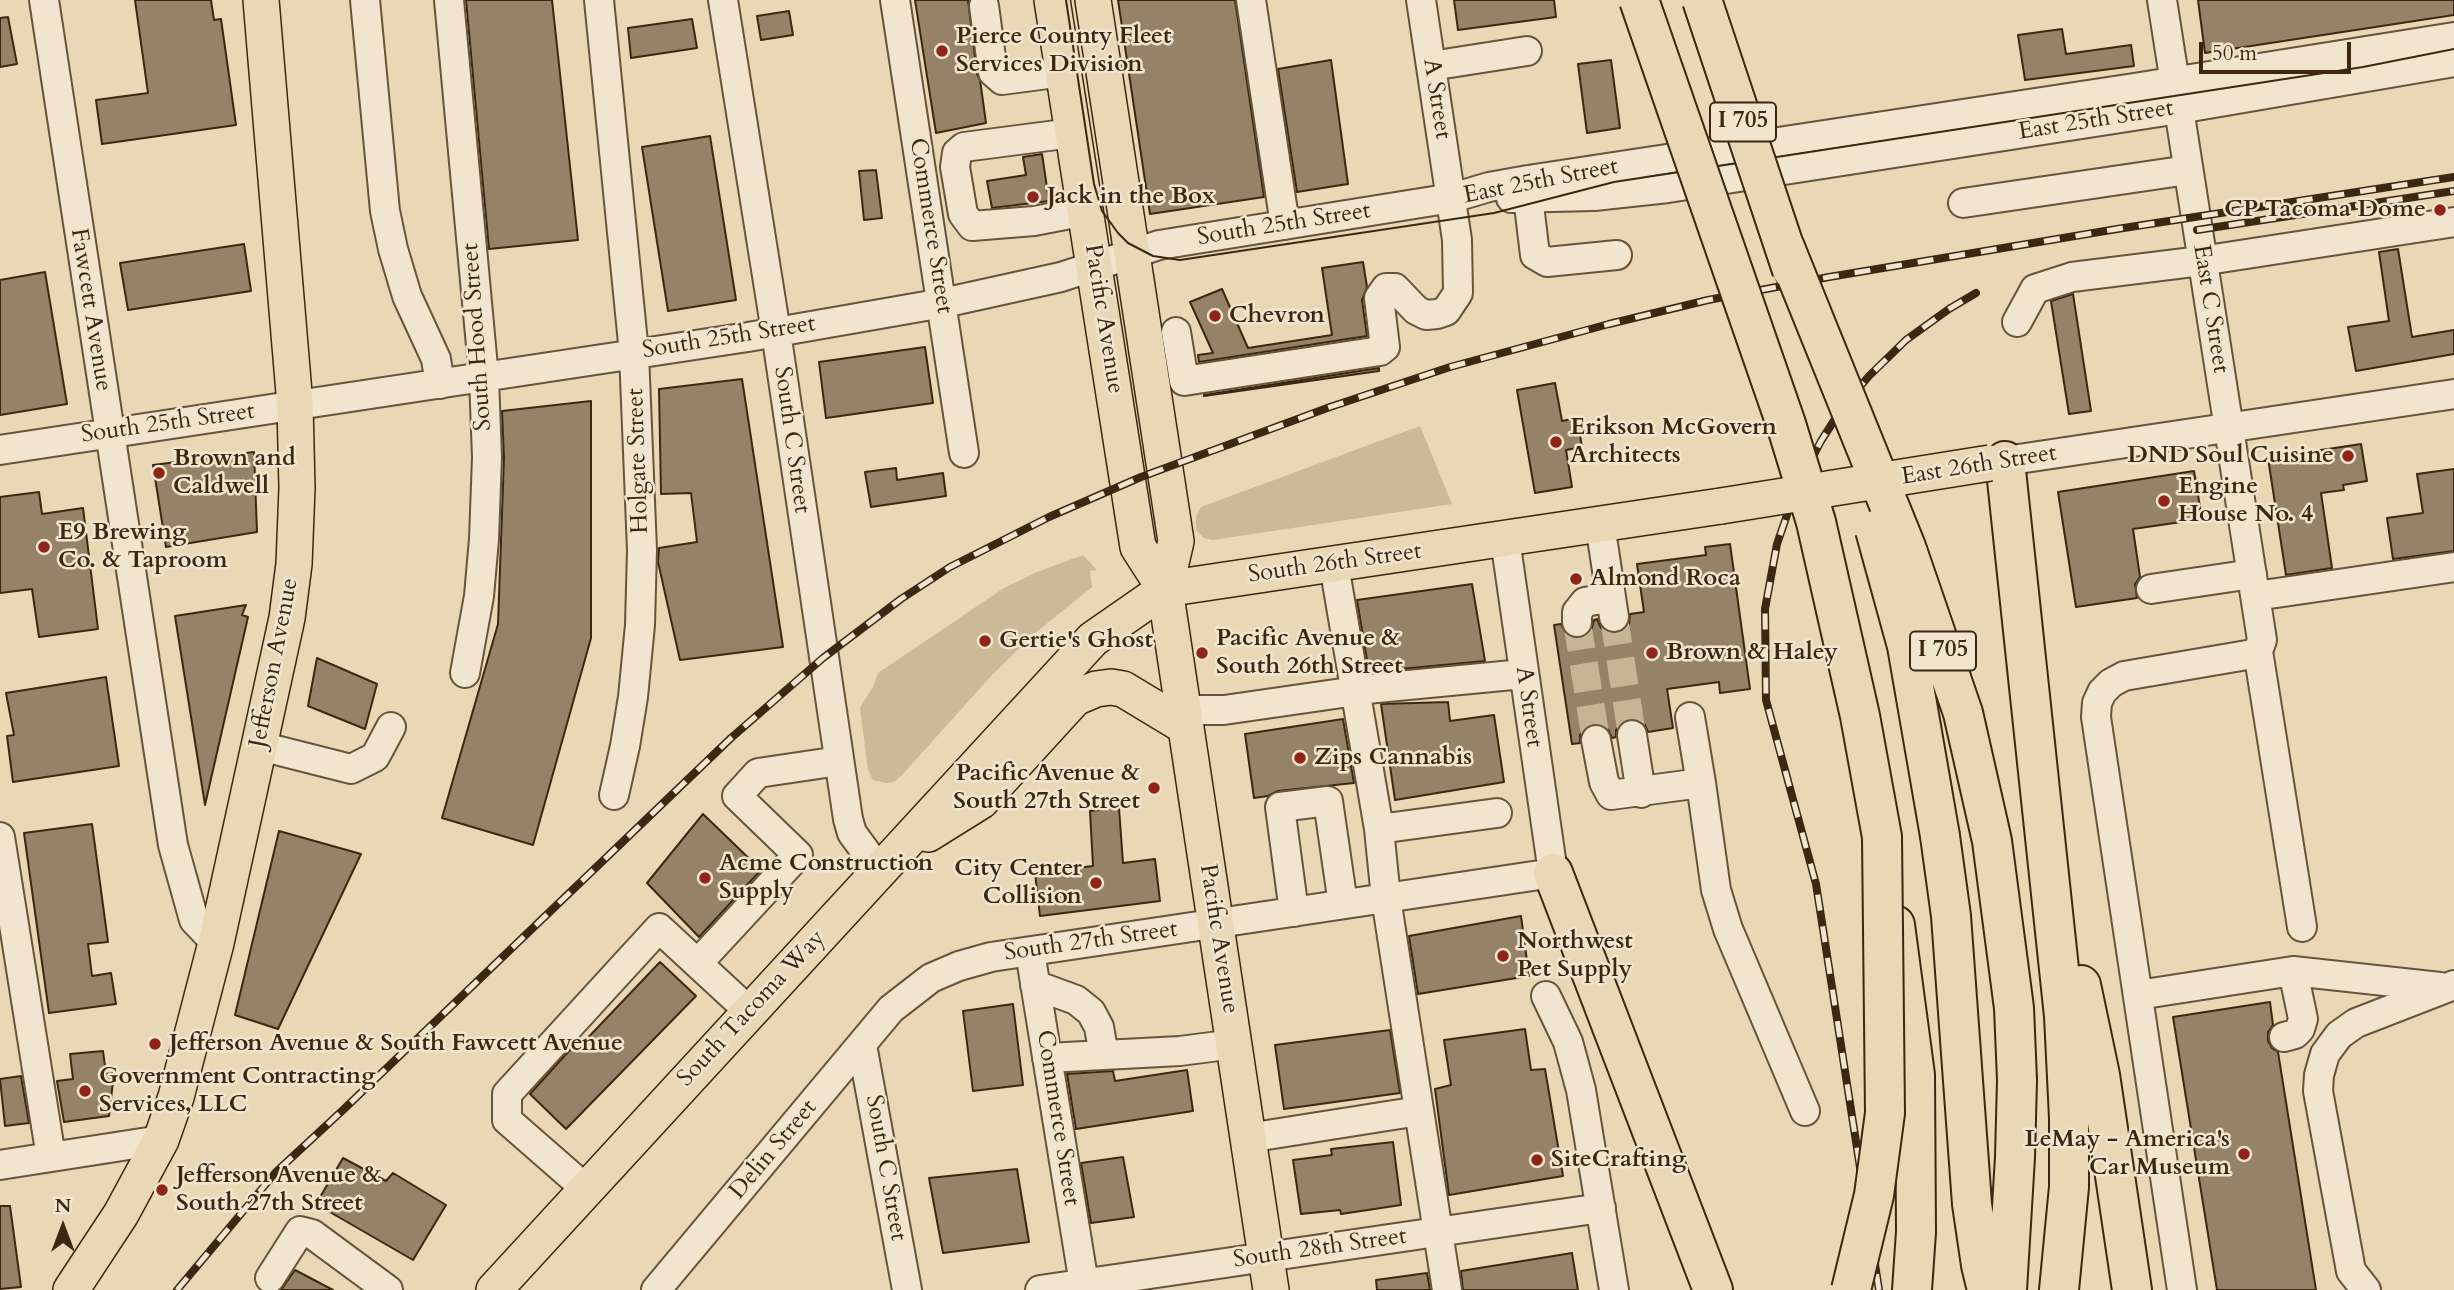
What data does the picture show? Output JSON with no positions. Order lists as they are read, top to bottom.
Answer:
{
  "streets": {
    "highway": ["I 705"],
    "main road": [
      "Pacific Avenue",
      "East 26th Street",
      "South 26th Street",
      "Jefferson Avenue",
      "South Tacoma Way"
    ],
    "street": [
      "A Street",
      "East 25th Street",
      "South 25th Street",
      "Commerce Street",
      "East C Street",
      "Fawcett Avenue",
      "South Hood Street",
      "South C Street",
      "Holgate Street",
      "South 27th Street",
      "Delin Street",
      "South 28th Street"
    ]
  },
  "crossings": [
    ["A Street", "East 25th Street"],
    ["A Street", "South 25th Street"],
    ["A Street", "East 26th Street"],
    ["A Street", "South 26th Street"],
    ["A Street", "South 27th Street"],
    ["East 25th Street", "South 25th Street"],
    ["East 25th Street", "East C Street"],
    ["South 25th Street", "Commerce Street"],
    ["South 25th Street", "Fawcett Avenue"],
    ["South 25th Street", "Pacific Avenue"],
    ["South 25th Street", "South Hood Street"],
    ["South 25th Street", "South C Street"],
    ["South 25th Street", "Holgate Street"],
    ["South 25th Street", "Jefferson Avenue"],
    ["Commerce Street", "South 27th Street"],
    ["Commerce Street", "South 28th Street"],
    ["East C Street", "East 26th Street"],
    ["Fawcett Avenue", "Jefferson Avenue"],
    ["Pacific Avenue", "South 26th Street"],
    ["Pacific Avenue", "South 27th Street"],
    ["Pacific Avenue", "South Tacoma Way"],
    ["Pacific Avenue", "South 28th Street"],
    ["South C Street", "South Tacoma Way"],
    ["South C Street", "Delin Street"],
    ["East 26th Street", "South 26th Street"],
    ["South 26th Street", "South Tacoma Way"],
    ["South 27th Street", "Delin Street"]
  ],
  "places": [
    "Pierce County Fleet Services Division",
    "Jack in the Box",
    "CP Tacoma Dome",
    "Chevron",
    "Erikson McGovern Architects",
    "DND Soul Cuisine",
    "Brown and Caldwell",
    "Engine House No. 4",
    "E9 Brewing Co. & Taproom",
    "Almond Roca",
    "Gertie's Ghost",
    "Pacific Avenue & South 26th Street",
    "Brown & Haley",
    "Zips Cannabis",
    "Pacific Avenue & South 27th Street",
    "Acme Construction Supply",
    "City Center Collision",
    "Northwest Pet Supply",
    "Jefferson Avenue & South Fawcett Avenue",
    "Government Contracting Services, LLC",
    "LeMay - America's Car Museum",
    "SiteCrafting",
    "Jefferson Avenue & South 27th Street"
  ],
  "scale_bar": "50 m",
  "north": "top"
}
